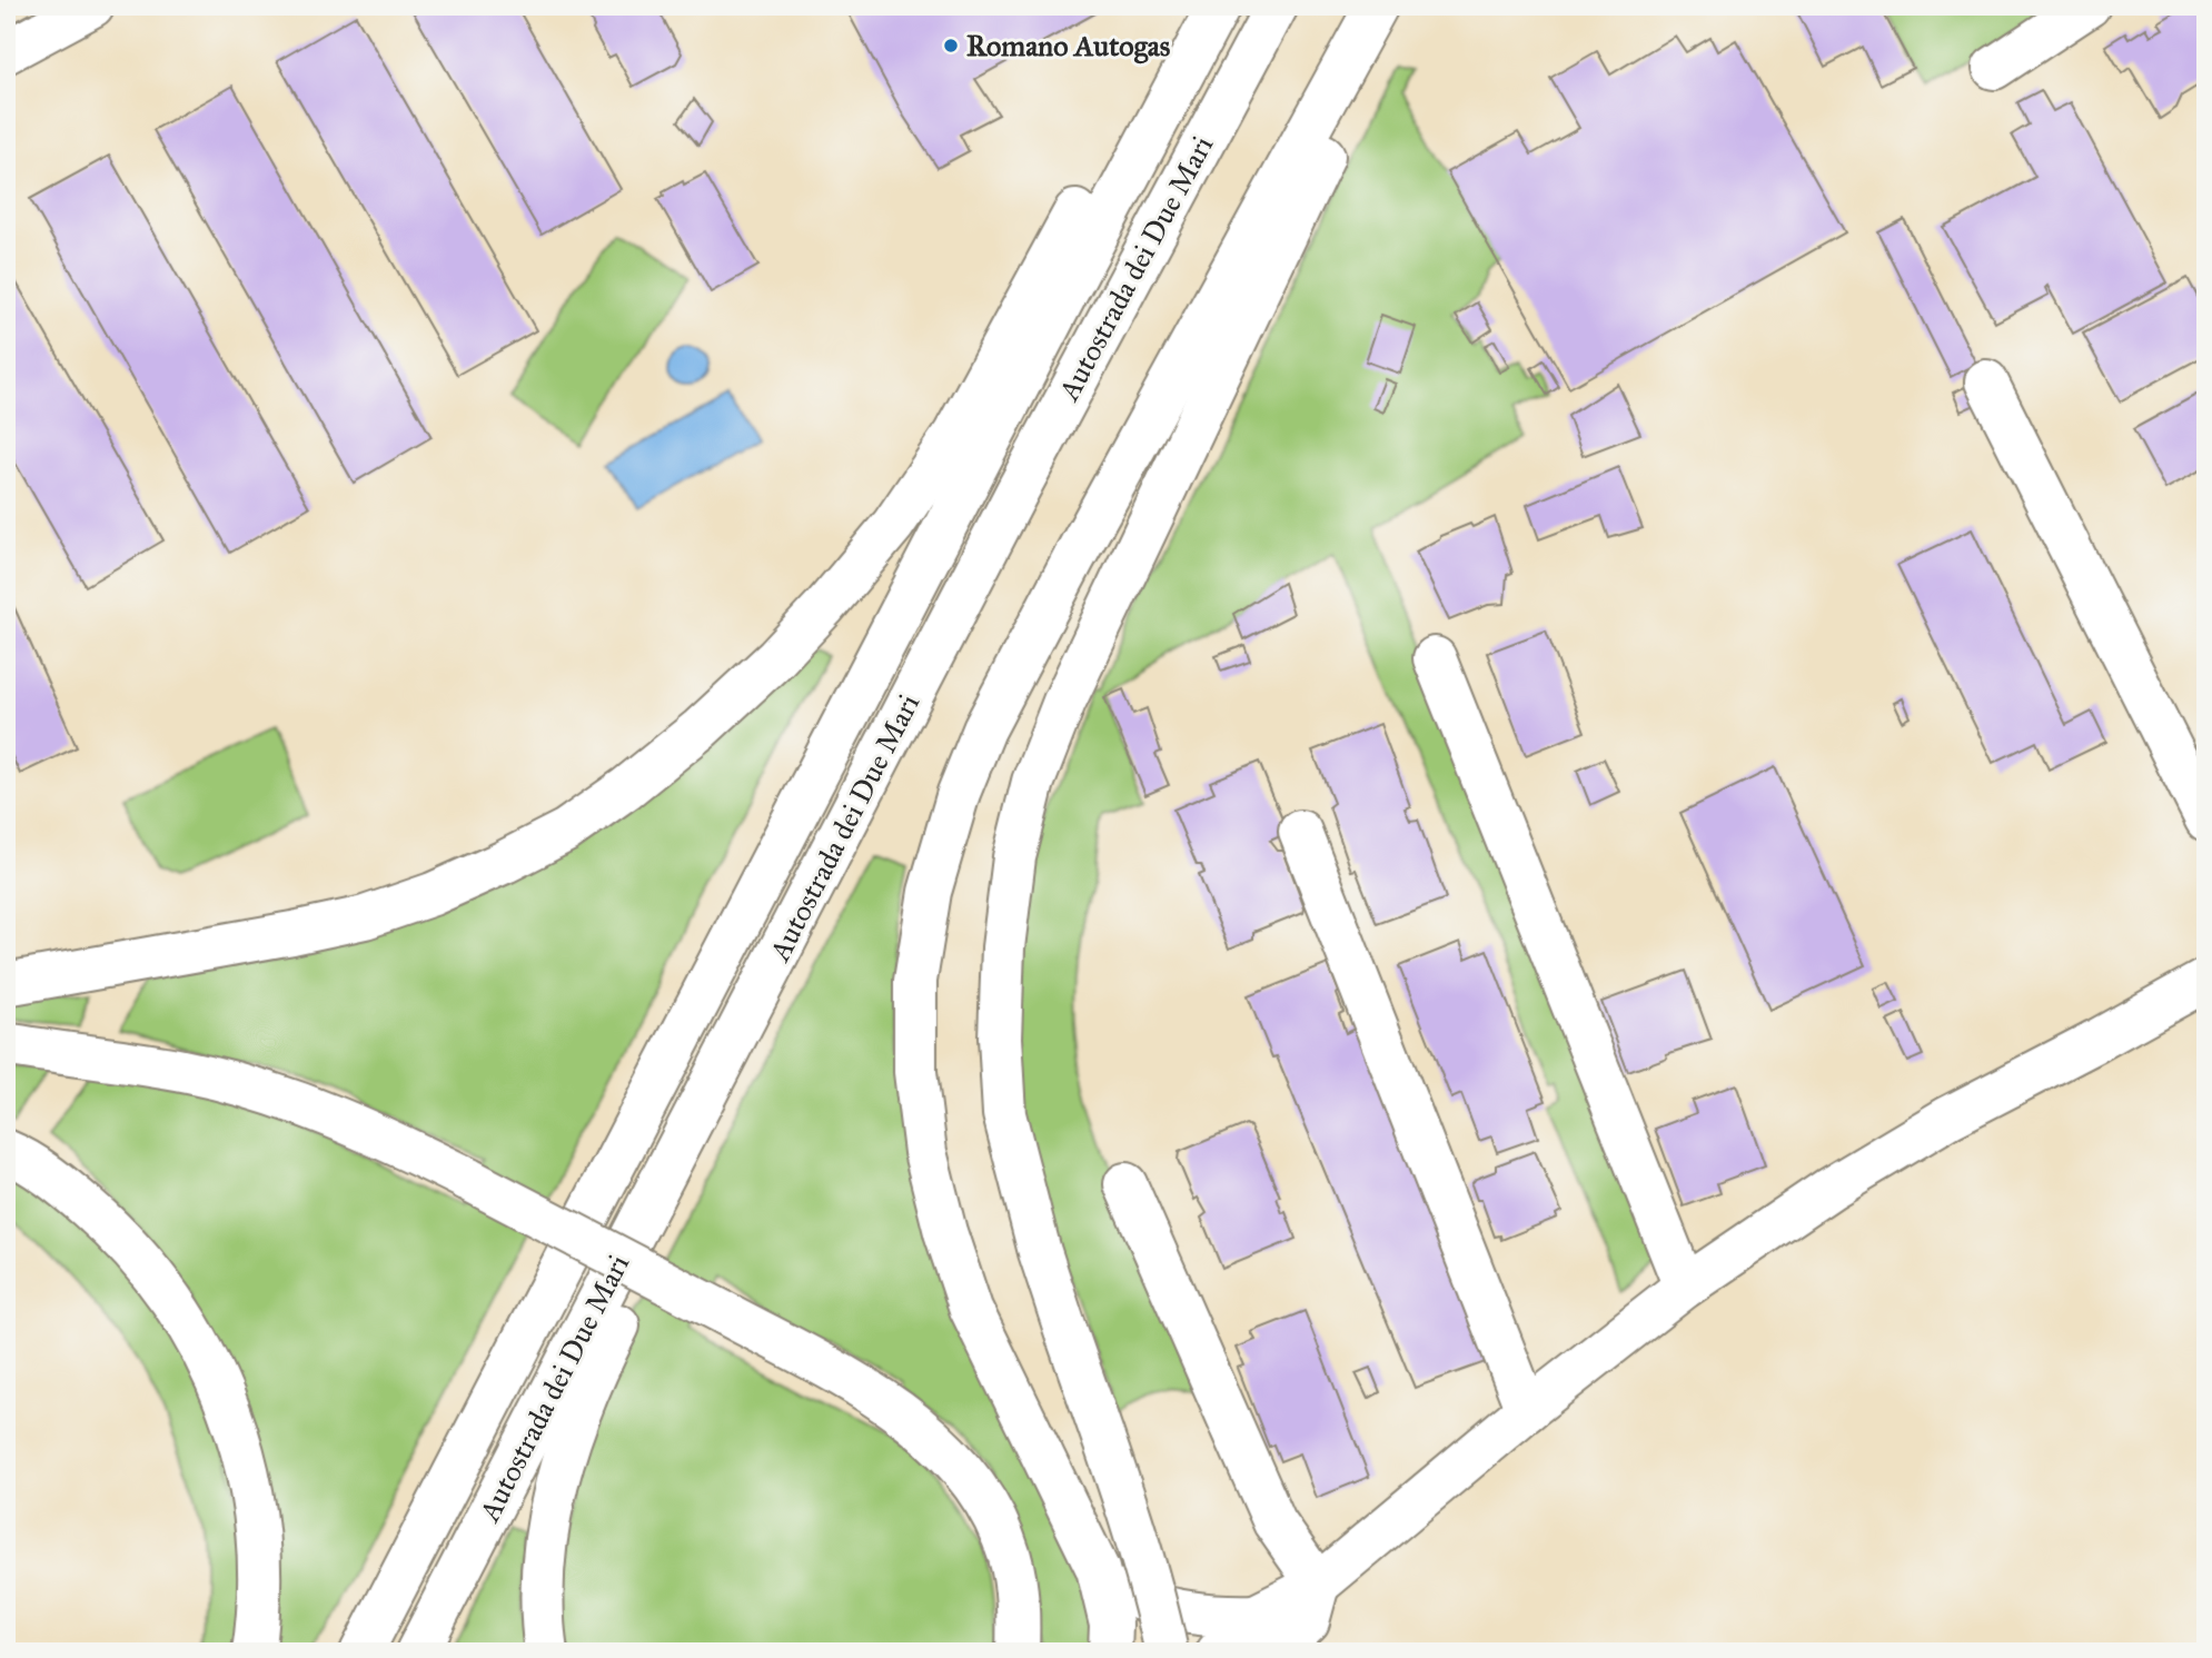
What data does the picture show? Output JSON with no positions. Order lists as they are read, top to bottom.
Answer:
{
  "streets": {
    "main road": ["Autostrada dei Due Mari"]
  },
  "places": ["Romano Autogas"]
}
